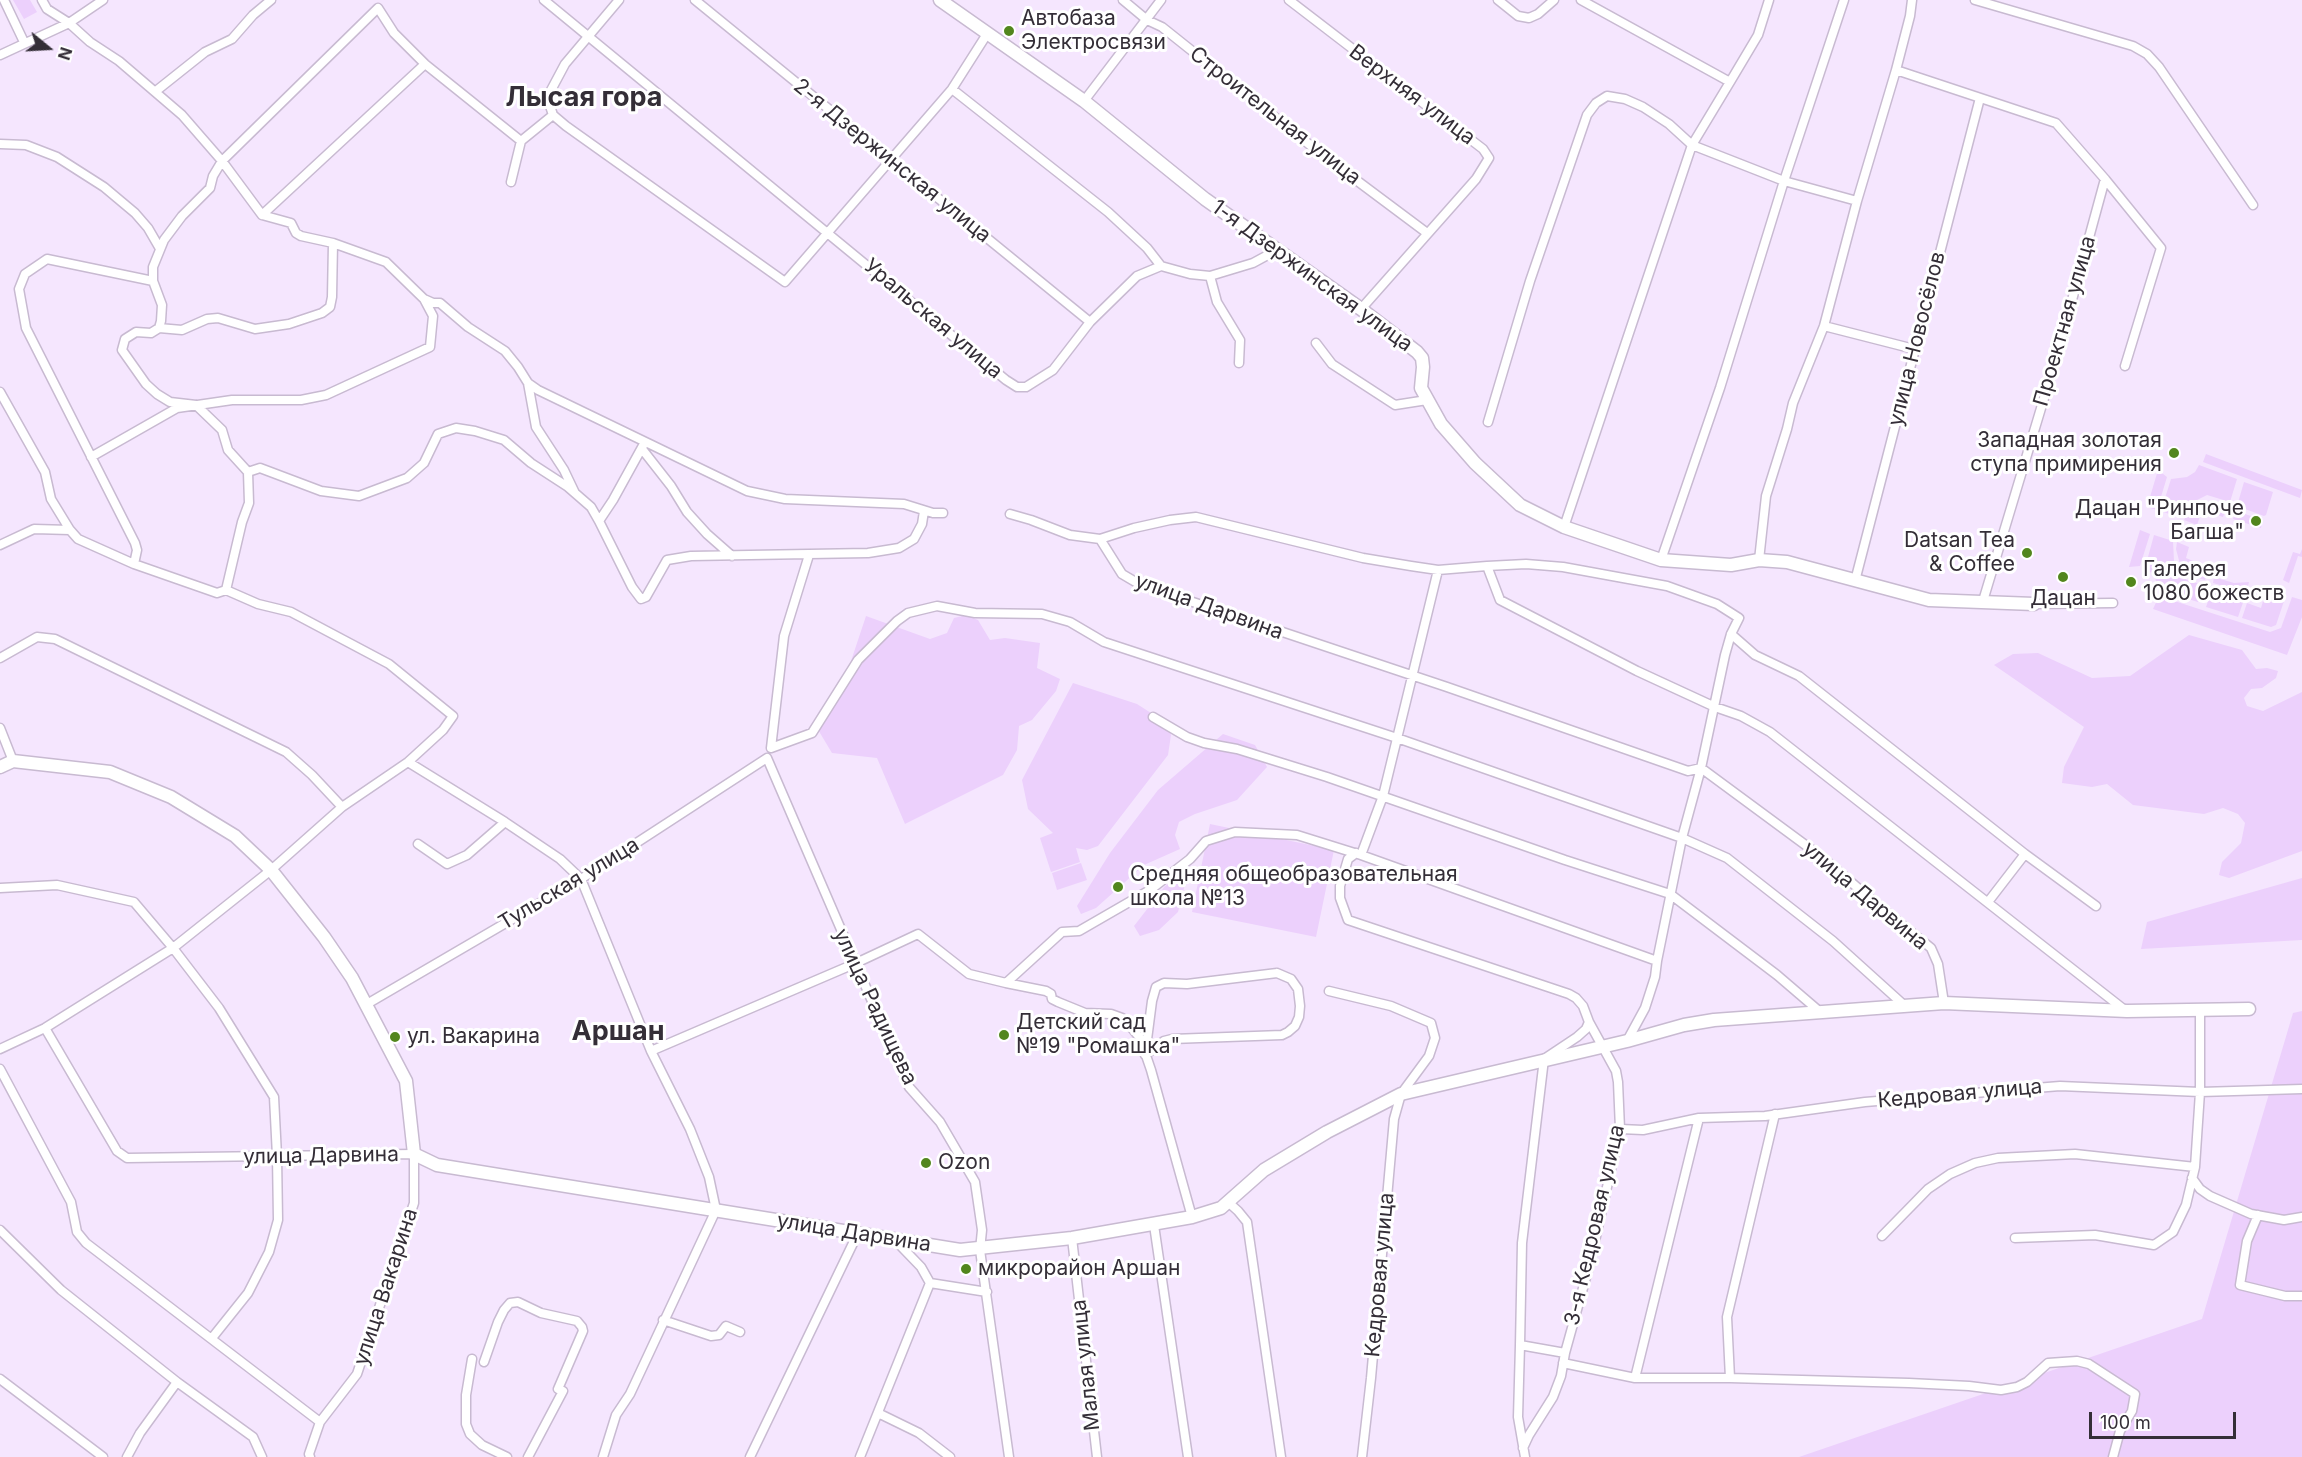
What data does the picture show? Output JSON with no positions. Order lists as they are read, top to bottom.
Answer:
{
  "streets": {
    "street": [
      "Верхняя улица",
      "Строительная улица",
      "2-я Дзержинская улица",
      "1-я Дзержинская улица",
      "Уральская улица",
      "Проектная улица",
      "улица Новосёлов",
      "улица Дарвина",
      "Тульская улица",
      "улица Радищева",
      "Кедровая улица",
      "3-я Кедровая улица",
      "улица Вакарина",
      "Малая улица"
    ]
  },
  "crossings": [
    ["Верхняя улица", "Строительная улица"],
    ["Верхняя улица", "1-я Дзержинская улица"],
    ["2-я Дзержинская улица", "Уральская улица"],
    ["1-я Дзержинская улица", "Проектная улица"],
    ["1-я Дзержинская улица", "улица Новосёлов"],
    ["улица Дарвина", "улица Радищева"],
    ["улица Дарвина", "Кедровая улица"],
    ["улица Дарвина", "3-я Кедровая улица"],
    ["улица Дарвина", "улица Вакарина"],
    ["улица Дарвина", "Малая улица"],
    ["Тульская улица", "улица Радищева"],
    ["Тульская улица", "улица Вакарина"],
    ["Кедровая улица", "3-я Кедровая улица"]
  ],
  "districts": ["Лысая гора", "Аршан"],
  "places": [
    "Автобаза Электросвязи",
    "Западная золотая ступа примирения",
    "Дацан \"Ринпоче Багша\"",
    "Datsan Tea & Coffee",
    "Дацан",
    "Галерея 1080 божеств",
    "Средняя общеобразовательная школа №13",
    "Детский сад №19 \"Ромашка\"",
    "ул. Вакарина",
    "Ozon",
    "микрорайон Аршан"
  ],
  "scale_bar": "100 m",
  "north": "right"
}
